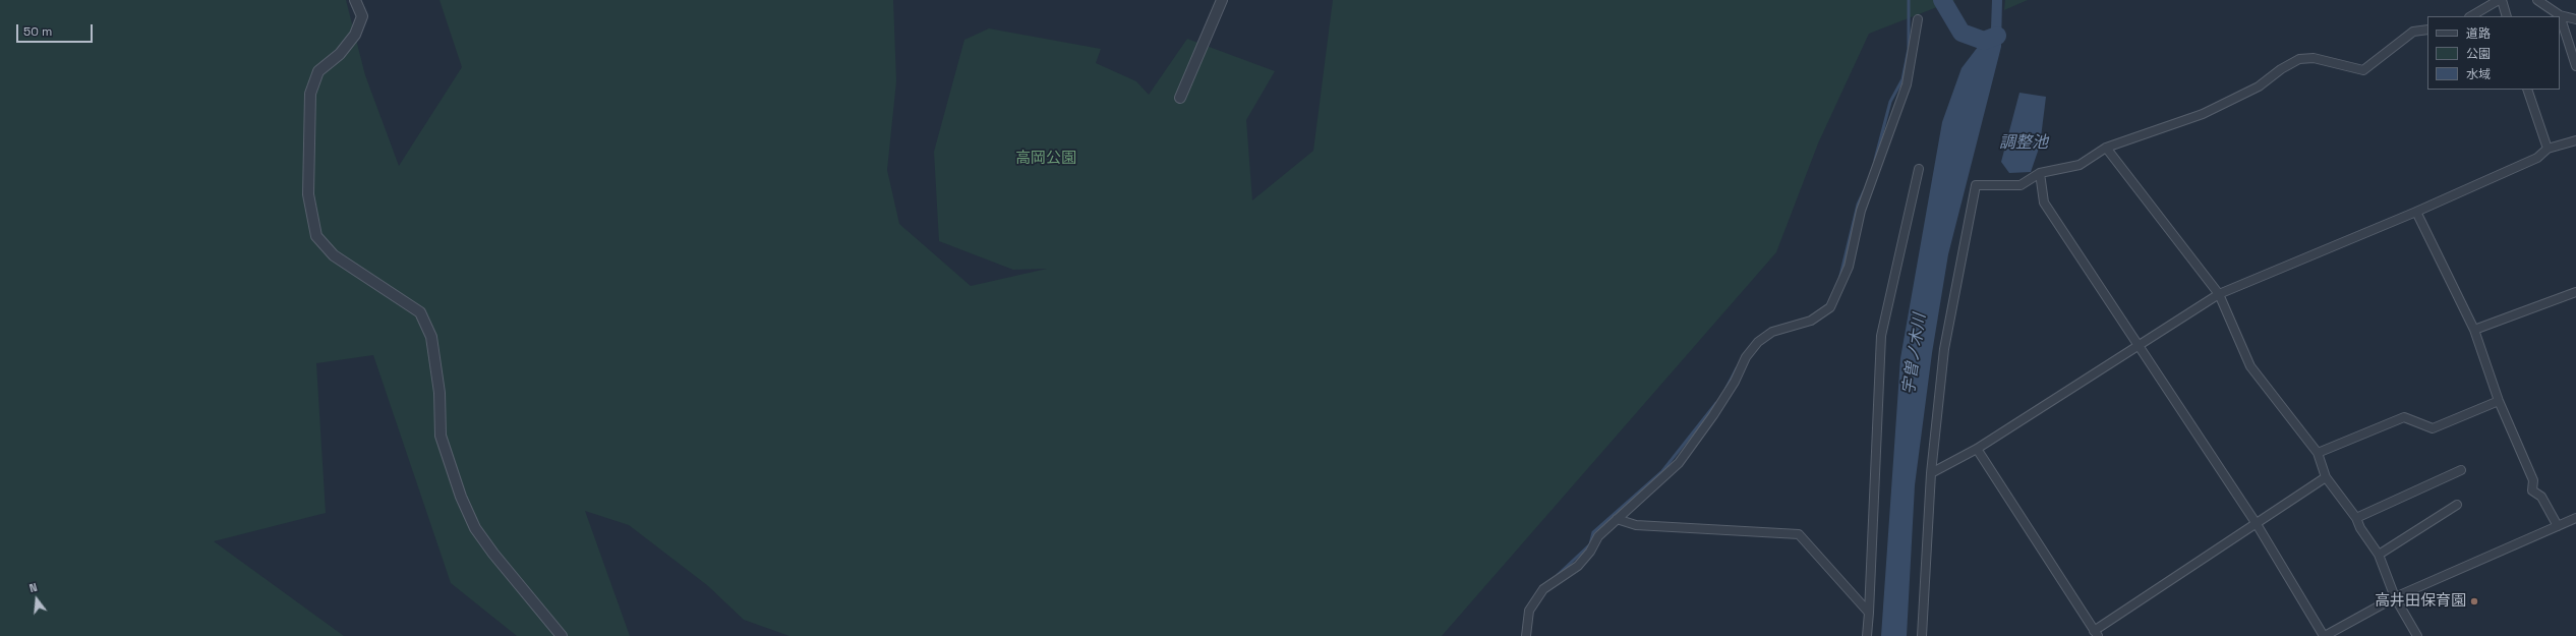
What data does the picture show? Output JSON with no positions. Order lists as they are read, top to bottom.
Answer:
{
  "water": ["調整池", "宇曽ノ木川"],
  "parks": ["高岡公園"],
  "places": ["高井田保育園"],
  "legend": ["道路", "公園", "水域"],
  "scale_bar": "50 m",
  "north": "top"
}
